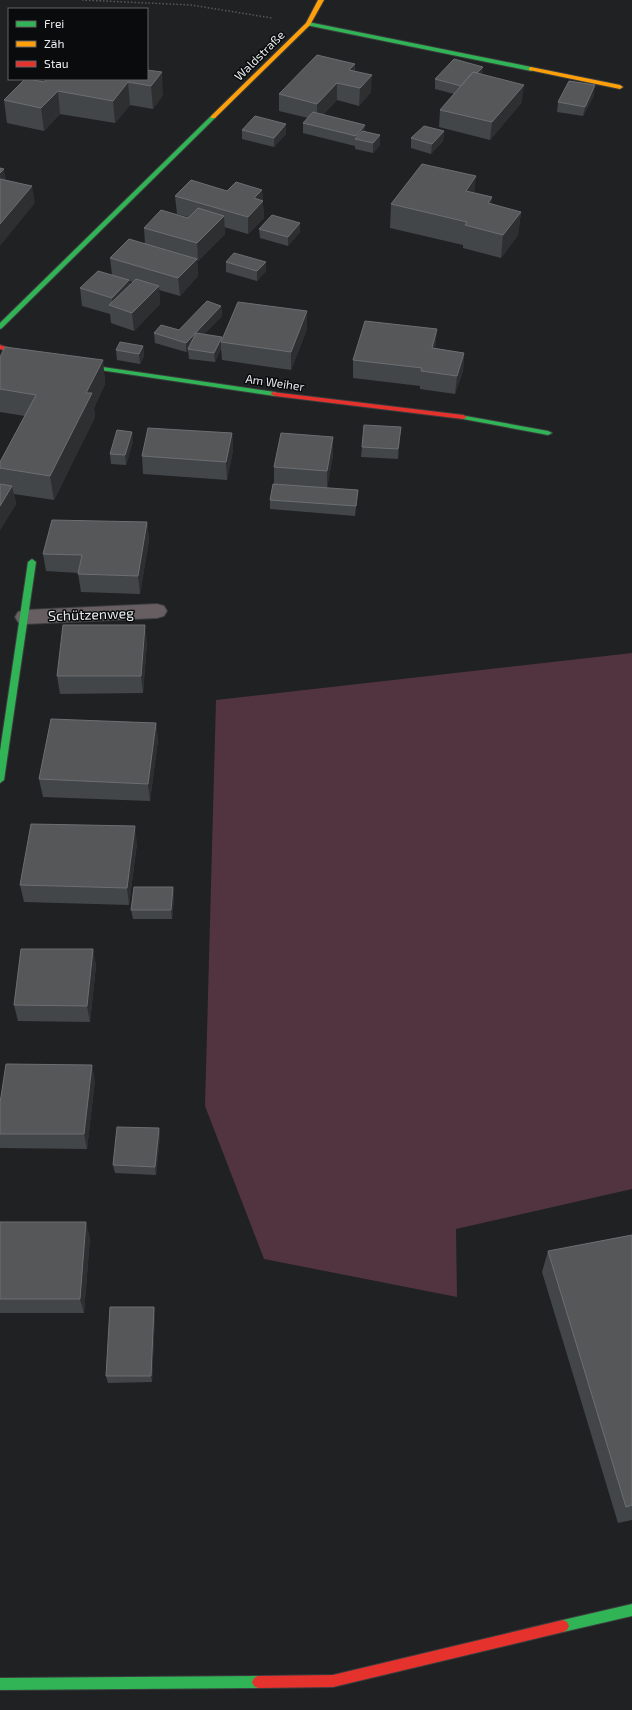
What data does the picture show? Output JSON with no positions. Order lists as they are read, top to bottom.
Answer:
{
  "streets": {
    "street": ["Waldstraße", "Am Weiher", "Schützenweg"]
  },
  "legend": ["Frei", "Zäh", "Stau"]
}
